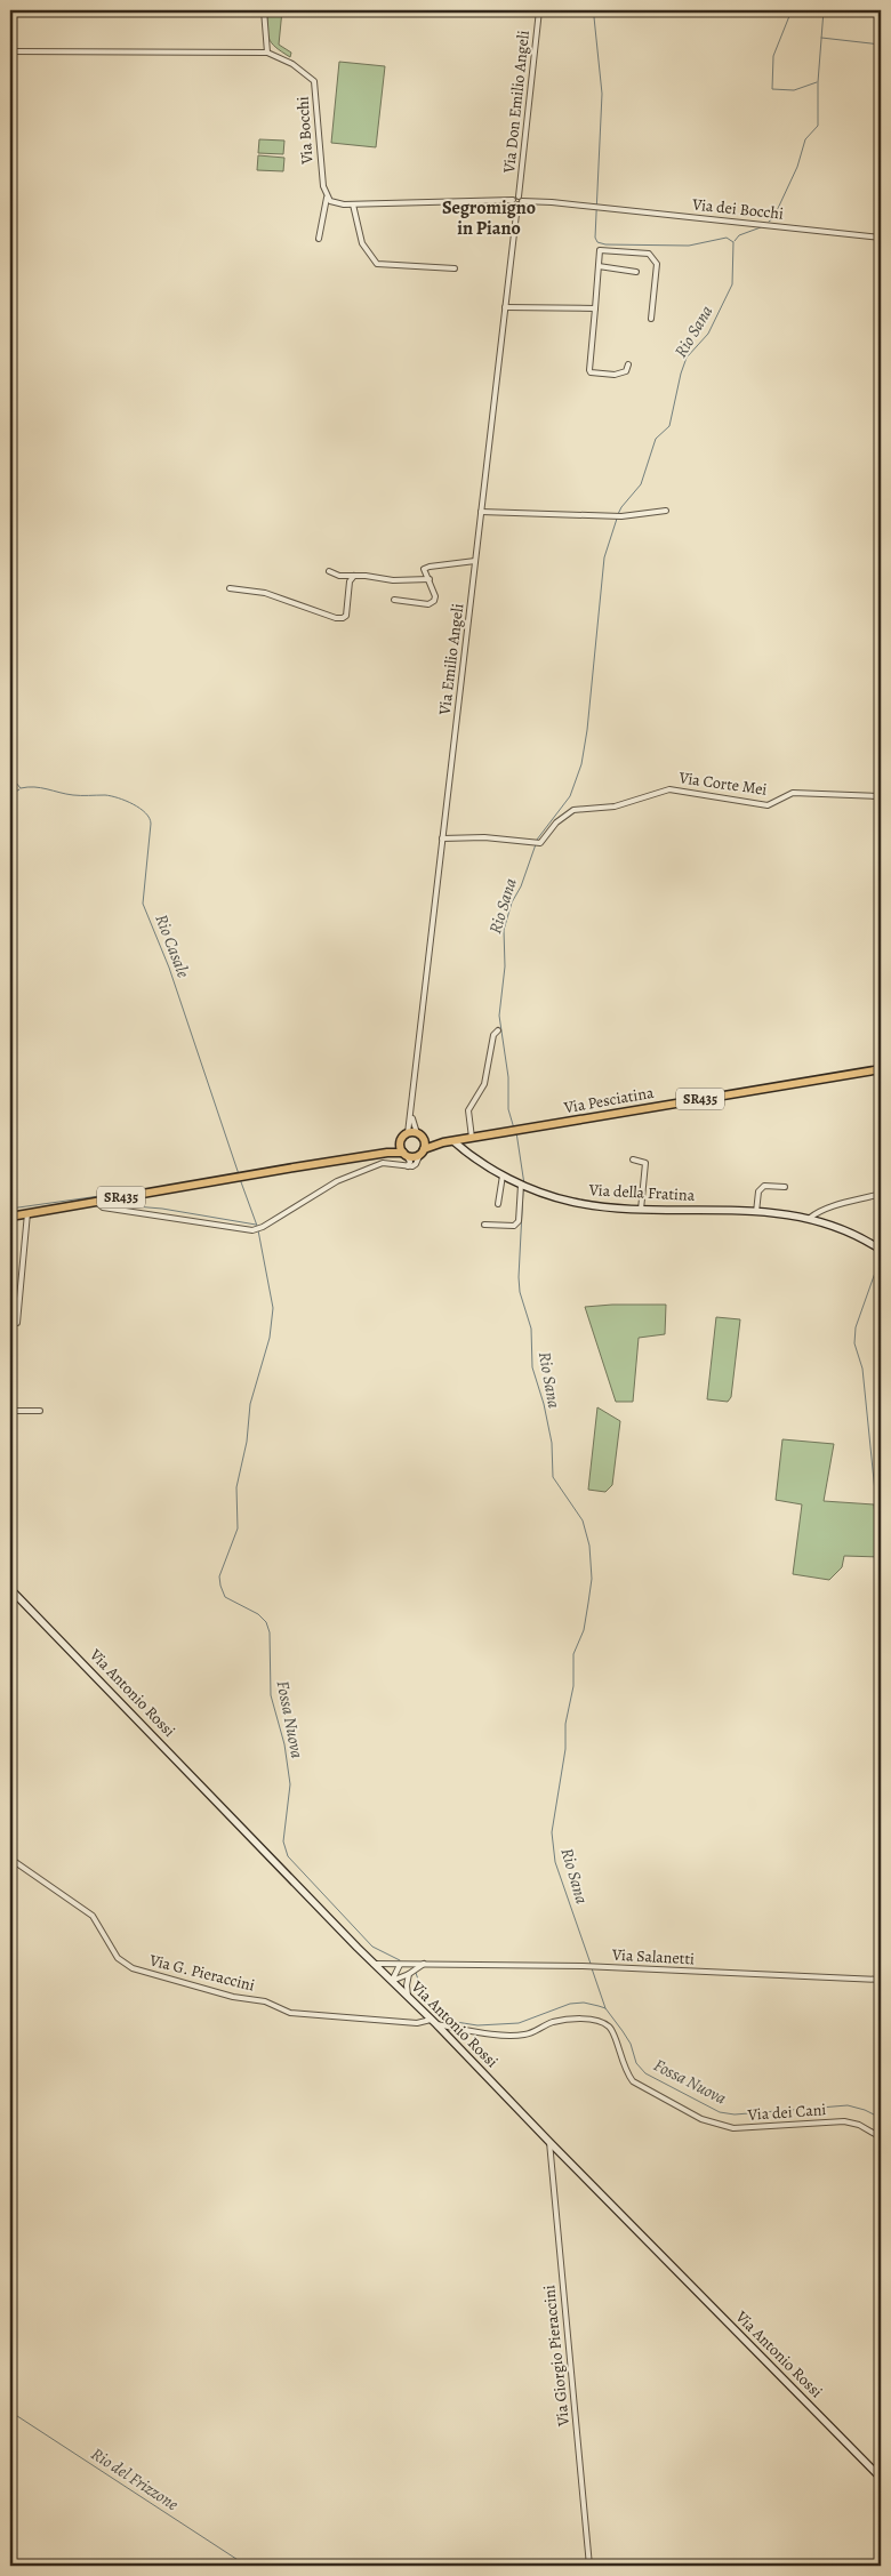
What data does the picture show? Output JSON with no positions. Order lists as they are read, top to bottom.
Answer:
{
  "streets": {
    "main road": [
      "SR435",
      "Via Pesciatina",
      "Via della Fratina",
      "Via Antonio Rossi"
    ],
    "street": [
      "Via Don Emilio Angeli",
      "Via Bocchi",
      "Via dei Bocchi",
      "Via Emilio Angeli",
      "Via Corte Mei",
      "Via Salanetti",
      "Via G. Pieraccini",
      "Via dei Cani",
      "Via Giorgio Pieraccini"
    ]
  },
  "crossings": [
    ["Via Don Emilio Angeli", "Via dei Bocchi"],
    ["Via Emilio Angeli", "Via Corte Mei"],
    ["Via Emilio Angeli", "Via Pesciatina"],
    ["Via Pesciatina", "Via della Fratina"],
    ["Via Antonio Rossi", "Via Salanetti"],
    ["Via Antonio Rossi", "Via G. Pieraccini"],
    ["Via Antonio Rossi", "Via dei Cani"],
    ["Via Antonio Rossi", "Via Giorgio Pieraccini"]
  ],
  "districts": ["Segromigno in Piano"],
  "water": [
    "Rio Sana",
    "Rio Casale",
    "Fossa Nuova",
    "Rio del Frizzone"
  ]
}
